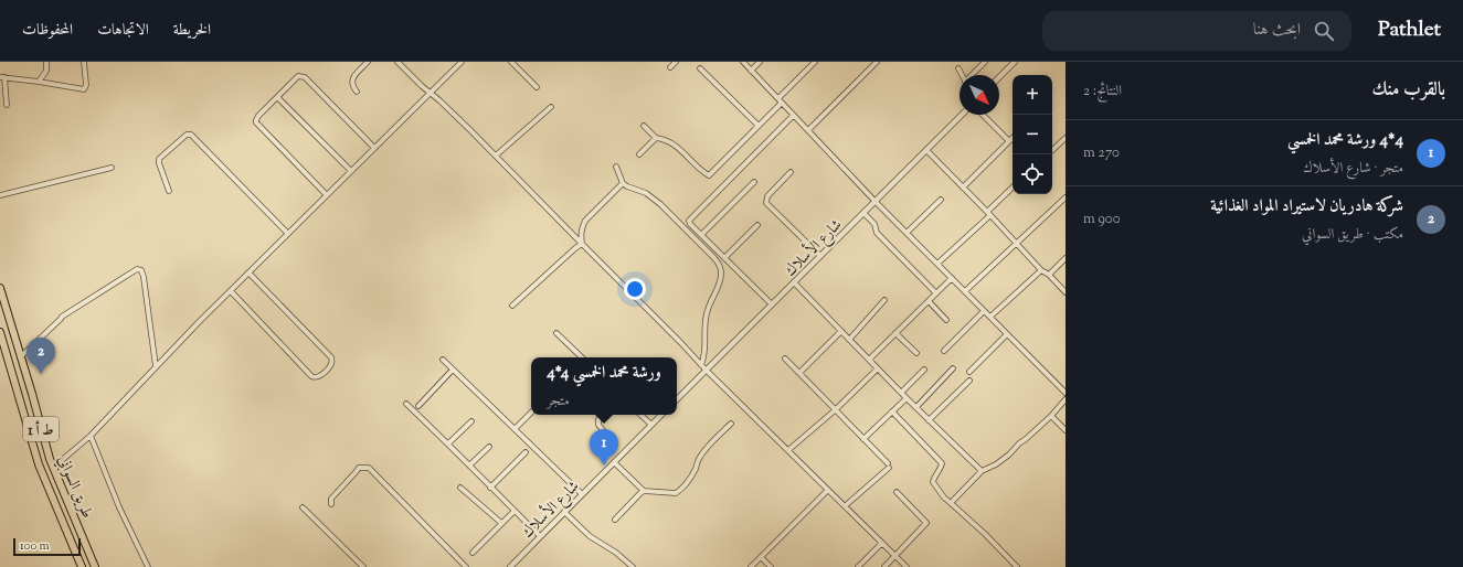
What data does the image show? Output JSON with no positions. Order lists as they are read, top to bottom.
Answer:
{
  "streets": {
    "highway": ["ط أ 1", "طريق السواني"],
    "street": ["شارع الأسلاك"]
  },
  "scale_bar": "100 m",
  "north": "bottom right",
  "page": {
    "header": "Pathlet",
    "search": "ابحث هنا",
    "nav": ["الخريطة", "الاتجاهات", "المحفوظات"],
    "heading": ["بالقرب منك", "النتائج: 2"],
    "map_buttons": ["+", "−"],
    "list": [
      {
        "mark": "1",
        "name": "4*4 ورشة محمد الخمسي",
        "note": "متجر · شارع الأسلاك",
        "value": "270 m"
      },
      {
        "mark": "2",
        "name": "شركة هادريان لاستيراد المواد الغذائية",
        "note": "مكتب · طريق السواني",
        "value": "900 m"
      }
    ],
    "pins": ["2", "1"],
    "popup": ["4*4 ورشة محمد الخمسي", "متجر"],
    "scale": "100 m"
  }
}
